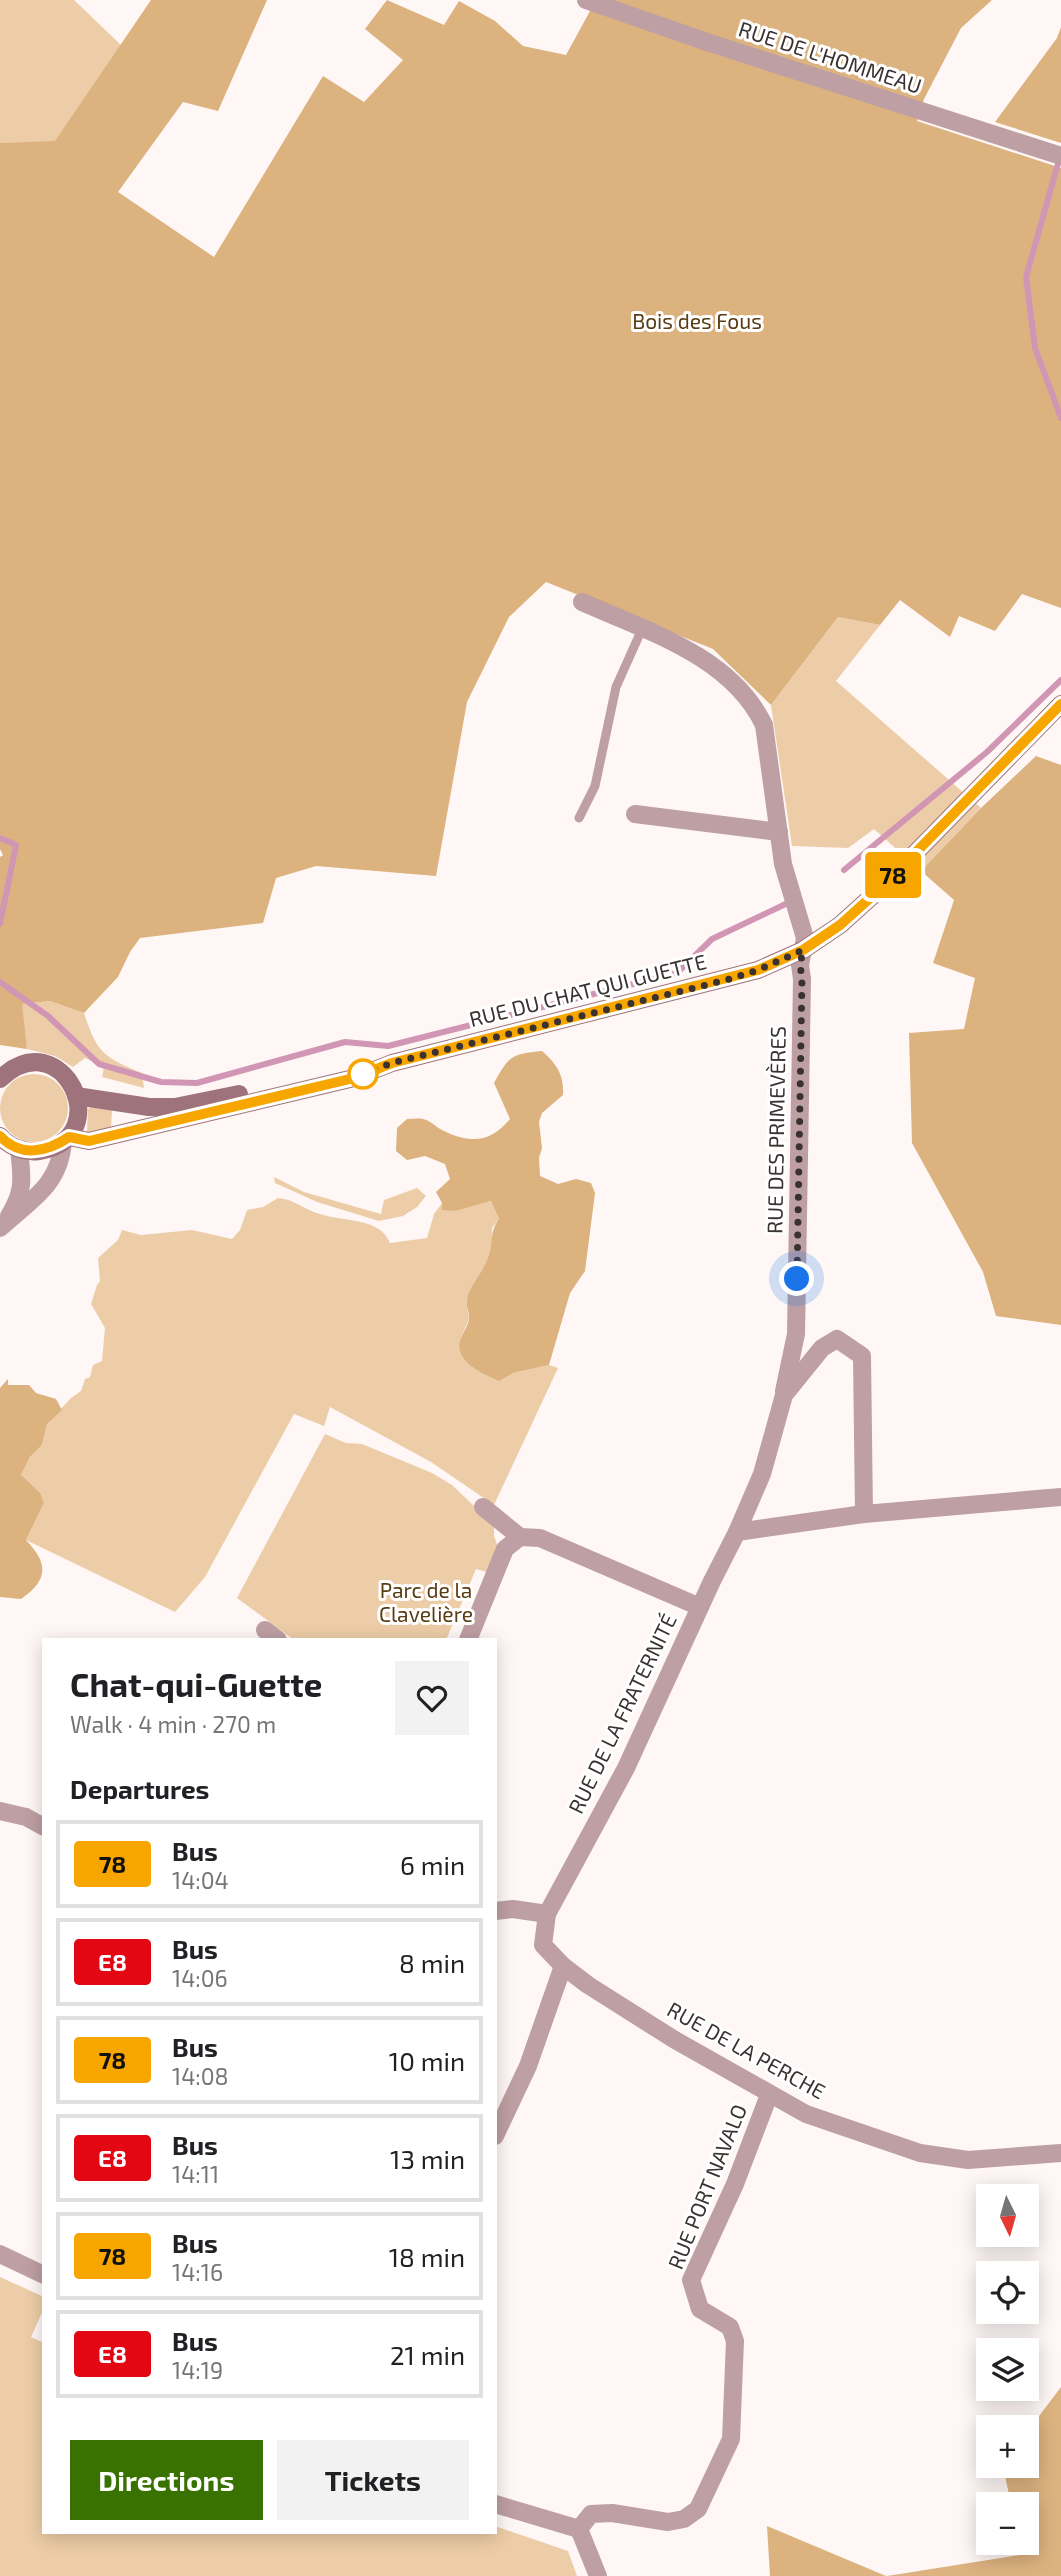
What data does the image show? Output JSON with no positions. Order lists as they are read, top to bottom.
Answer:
{
  "streets": {
    "main road": ["RUE DU CHAT QUI GUETTE"],
    "street": [
      "RUE DE L'HOMMEAU",
      "RUE DES PRIMEVÈRES",
      "RUE DE LA FRATERNITÉ",
      "RUE DE LA PERCHE",
      "RUE PORT NAVALO"
    ]
  },
  "crossings": [
    ["RUE DU CHAT QUI GUETTE", "RUE DES PRIMEVÈRES"],
    ["RUE DES PRIMEVÈRES", "RUE DE LA FRATERNITÉ"],
    ["RUE DE LA FRATERNITÉ", "RUE DE LA PERCHE"],
    ["RUE DE LA PERCHE", "RUE PORT NAVALO"]
  ],
  "parks": ["Bois des Fous", "Parc de la Clavelière"],
  "lines": ["bus line 78"],
  "north": "bottom",
  "page": {
    "on_map": "78",
    "heading": [
      ["Chat-qui-Guette", "Walk · 4 min · 270 m"],
      "Departures"
    ],
    "list": [
      {
        "mark": "78",
        "name": "Bus",
        "note": "14:04",
        "value": "6 min"
      },
      {
        "mark": "E8",
        "name": "Bus",
        "note": "14:06",
        "value": "8 min"
      },
      {
        "mark": "78",
        "name": "Bus",
        "note": "14:08",
        "value": "10 min"
      },
      {
        "mark": "E8",
        "name": "Bus",
        "note": "14:11",
        "value": "13 min"
      },
      {
        "mark": "78",
        "name": "Bus",
        "note": "14:16",
        "value": "18 min"
      },
      {
        "mark": "E8",
        "name": "Bus",
        "note": "14:19",
        "value": "21 min"
      }
    ],
    "map_buttons": ["+", "−"],
    "buttons": ["Directions", "Tickets"]
  }
}
